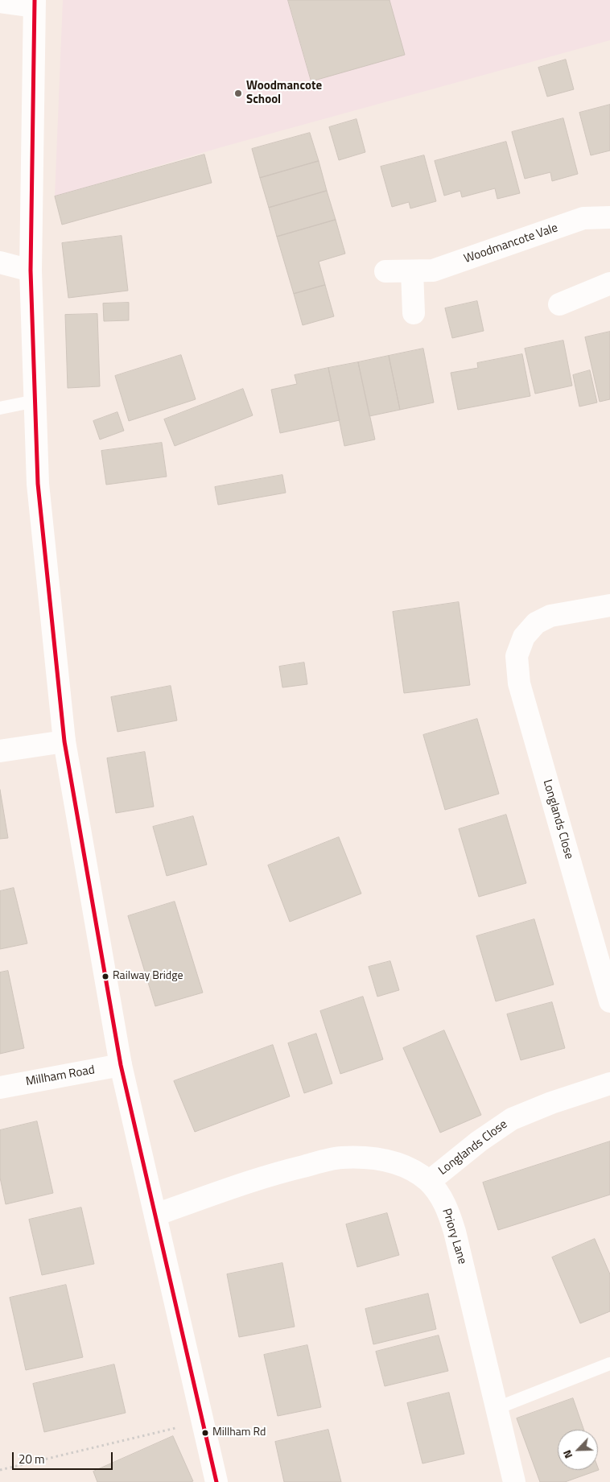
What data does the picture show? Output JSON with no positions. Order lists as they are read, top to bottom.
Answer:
{
  "streets": {
    "street": [
      "Woodmancote Vale",
      "Longlands Close",
      "Millham Road",
      "Priory Lane"
    ]
  },
  "crossings": [
    ["Longlands Close", "Priory Lane"]
  ],
  "places": ["Woodmancote School", "Railway Bridge", "Millham Rd"],
  "scale_bar": "20 m",
  "north": "bottom left"
}
